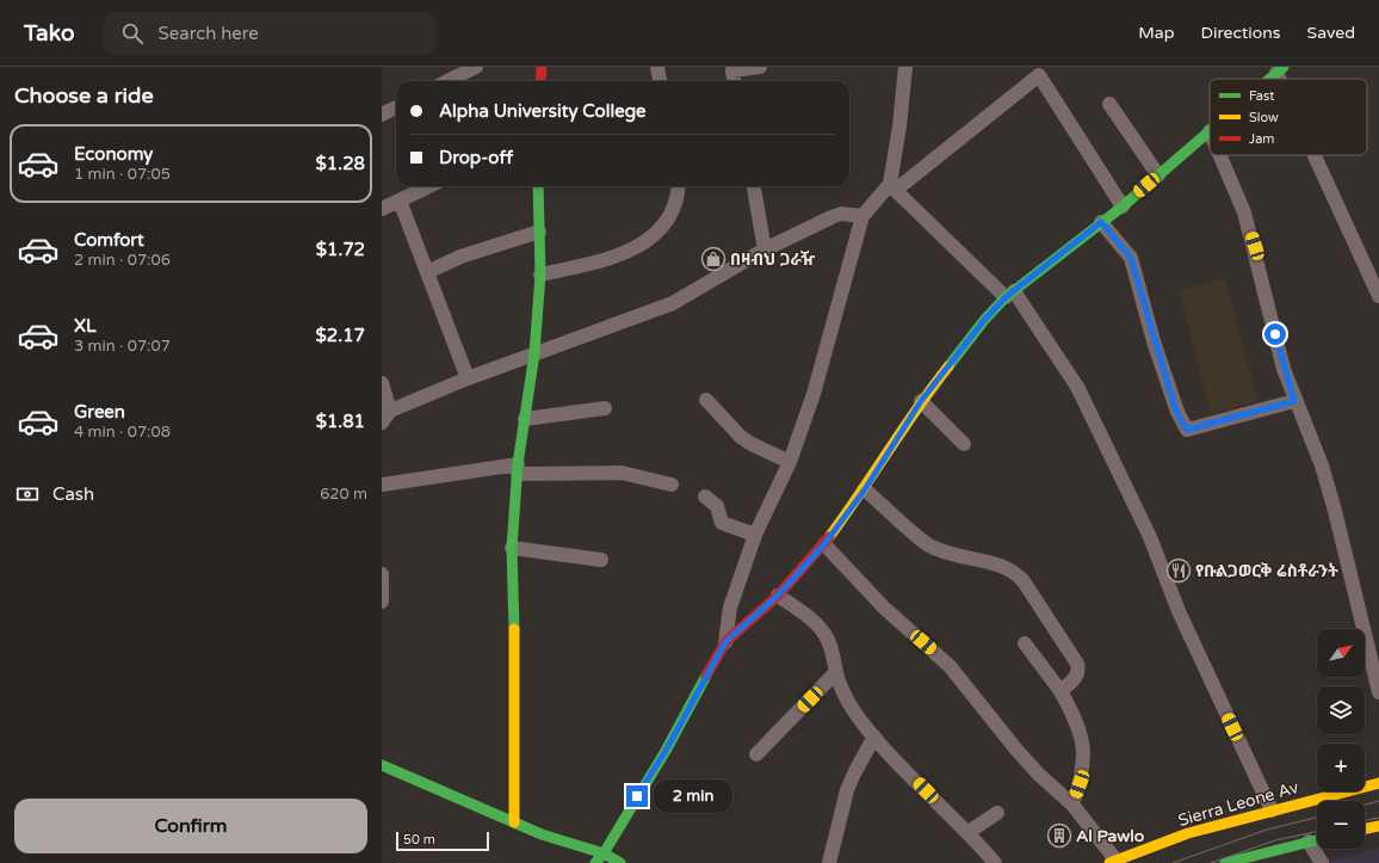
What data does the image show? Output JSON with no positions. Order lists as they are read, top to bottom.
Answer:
{
  "streets": {
    "street": ["Sierra Leone Av"]
  },
  "places": {
    "shop": ["በዛብህ ጋራዥ"],
    "restaurant": ["የቡልጋወርቅ ሬስቶራንት"],
    "building": ["Al Pawlo"]
  },
  "legend": ["Fast", "Slow", "Jam"],
  "scale_bar": "50 m",
  "north": "top right",
  "page": {
    "header": "Tako",
    "search": "Search here",
    "nav": ["Map", "Directions", "Saved"],
    "heading": "Choose a ride",
    "banner": ["Alpha University College", "Drop-off"],
    "list": [
      {
        "name": "Economy",
        "note": "1 min · 07:05",
        "value": "$1.28"
      },
      {
        "name": "Comfort",
        "note": "2 min · 07:06",
        "value": "$1.72"
      },
      {
        "name": "XL",
        "note": "3 min · 07:07",
        "value": "$2.17"
      },
      {
        "name": "Green",
        "note": "4 min · 07:08",
        "value": "$1.81"
      }
    ],
    "pay": ["Cash", "620 m"],
    "map_buttons": ["+", "−"],
    "bubble": "2 min",
    "buttons": "Confirm",
    "scale": "50 m"
  }
}
